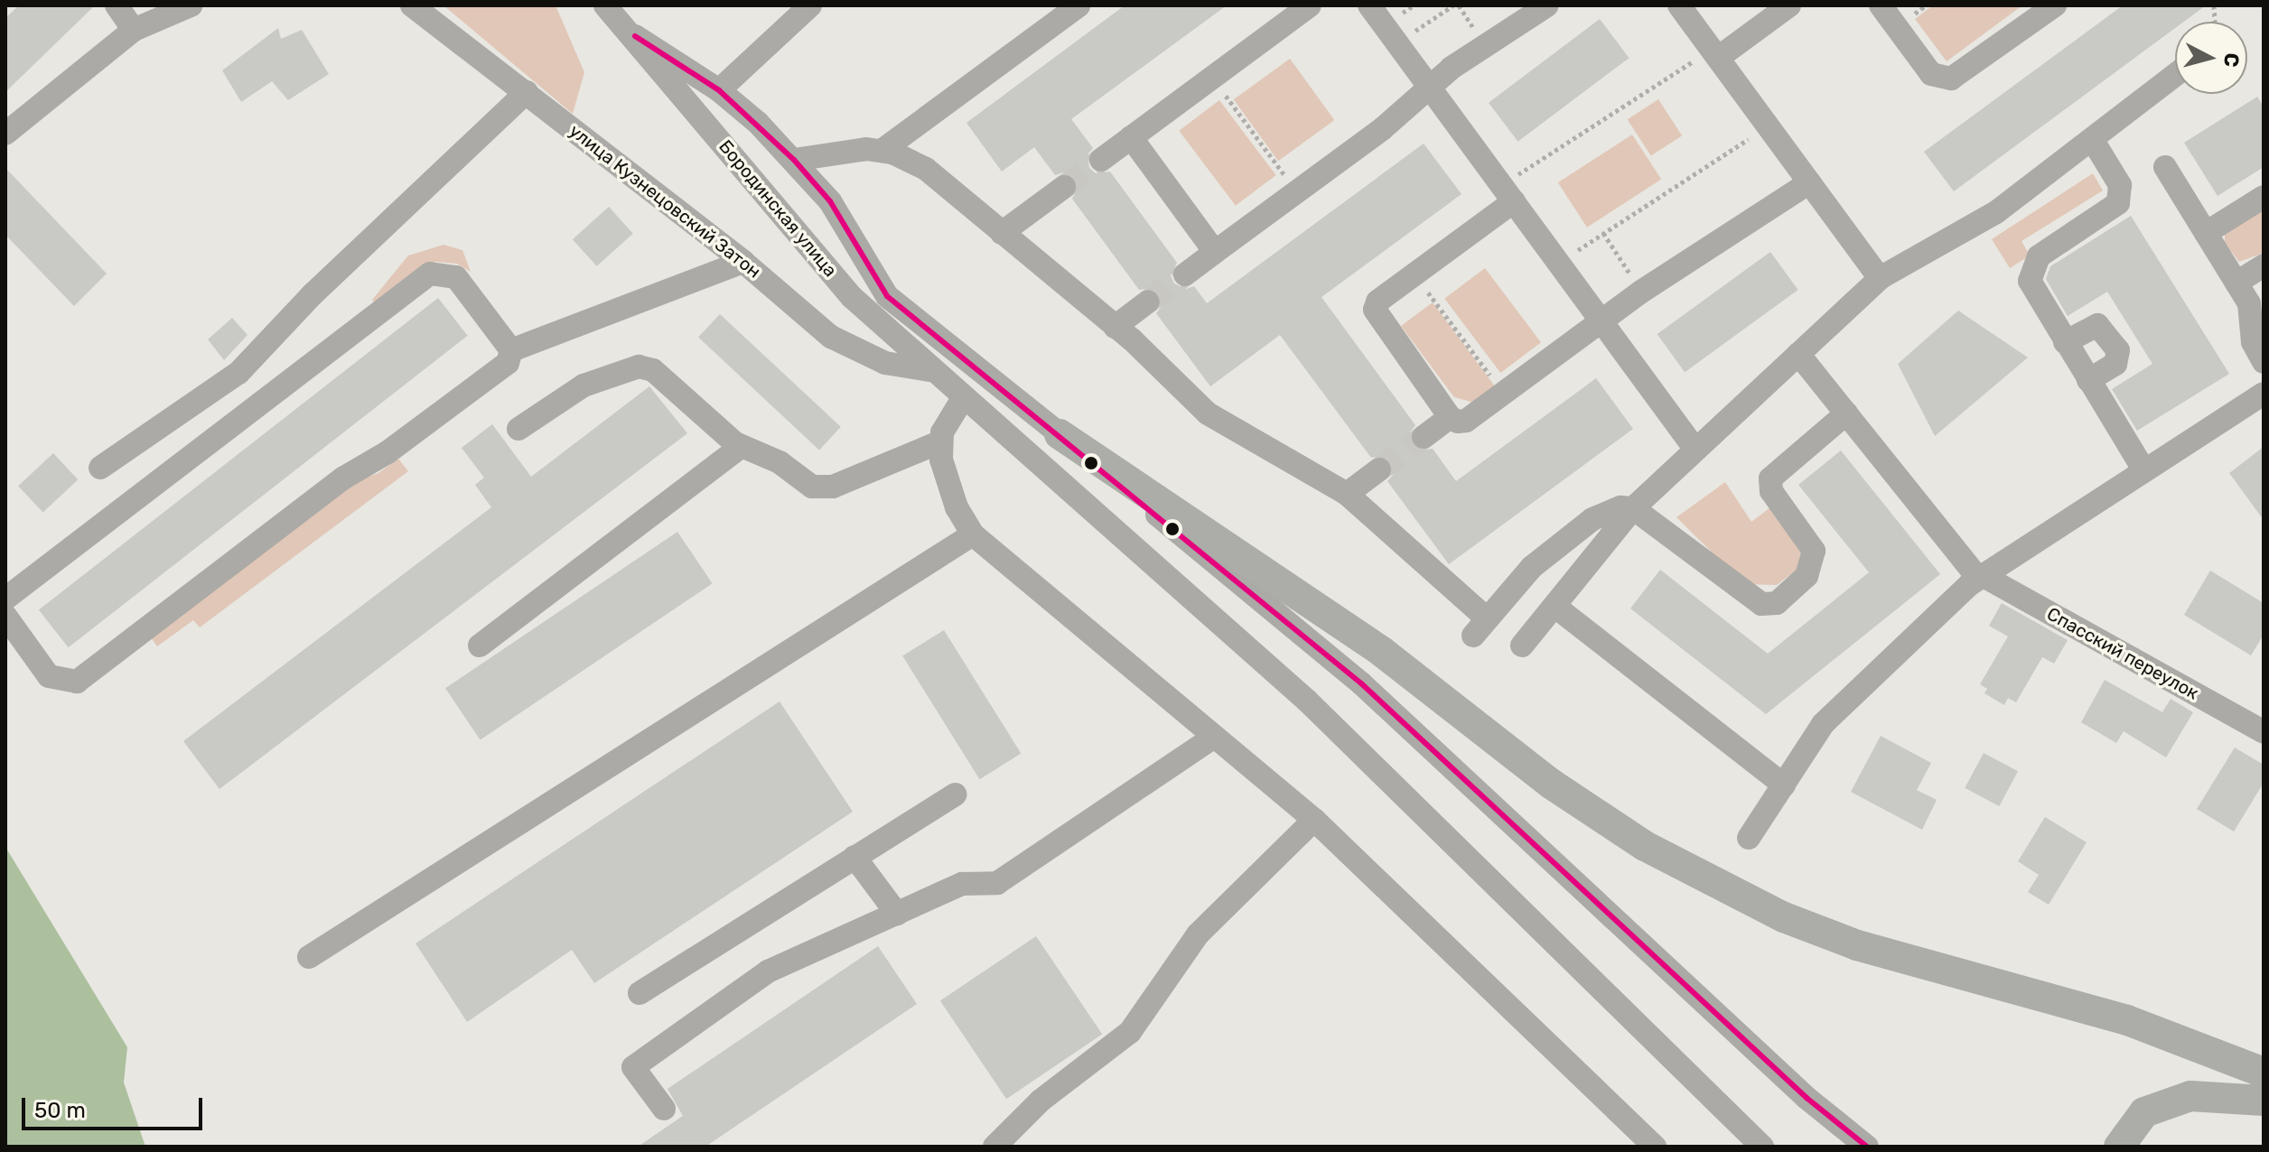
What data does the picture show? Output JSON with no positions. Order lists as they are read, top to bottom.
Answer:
{
  "streets": {
    "street": ["улица Кузнецовский Затон", "Бородинская улица", "Спасский переулок"]
  },
  "crossings": [
    ["улица Кузнецовский Затон", "Бородинская улица"]
  ],
  "scale_bar": "50 m",
  "north": "right"
}
